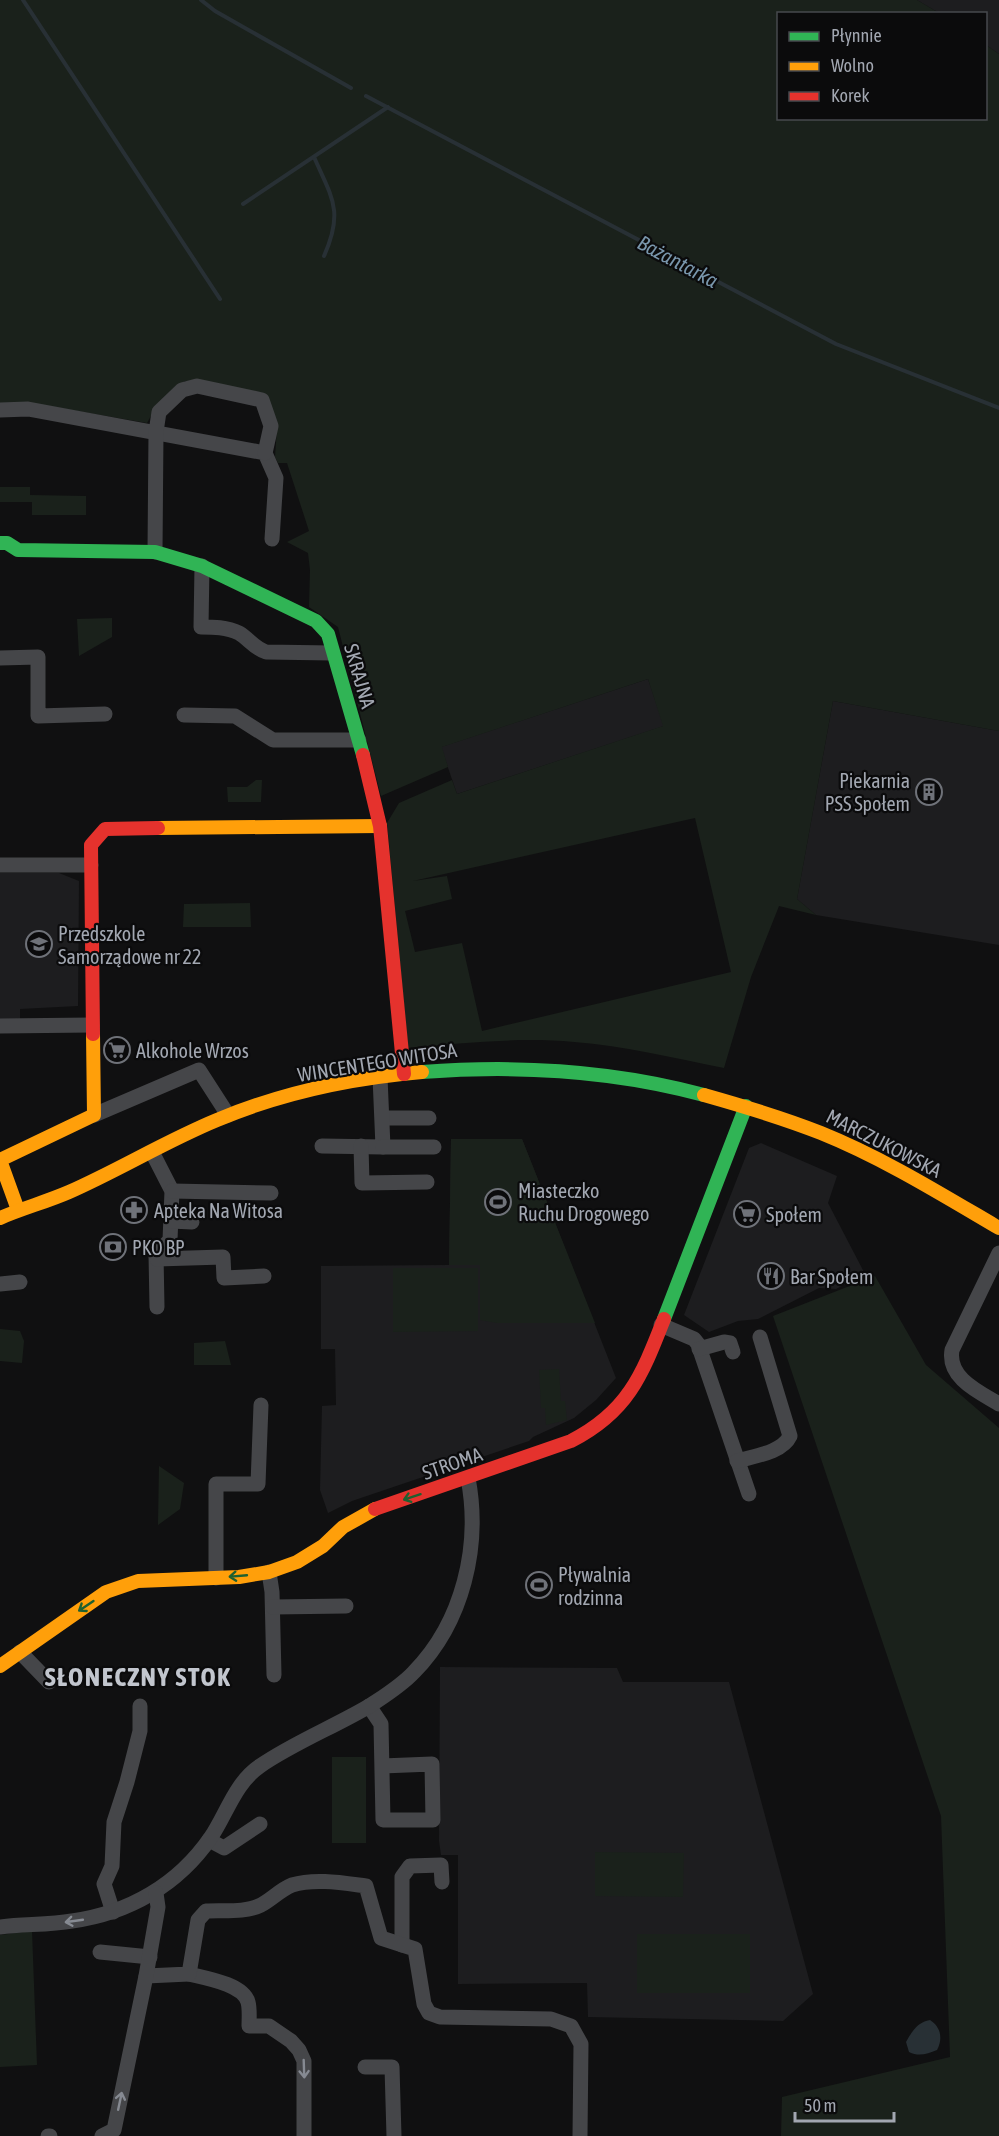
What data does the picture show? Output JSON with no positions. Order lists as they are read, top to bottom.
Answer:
{
  "streets": {
    "street": [
      "SKRAJNA",
      "WINCENTEGO WITOSA",
      "MARCZUKOWSKA",
      "STROMA"
    ]
  },
  "crossings": [
    ["SKRAJNA", "WINCENTEGO WITOSA"],
    ["WINCENTEGO WITOSA", "MARCZUKOWSKA"],
    ["WINCENTEGO WITOSA", "STROMA"],
    ["MARCZUKOWSKA", "STROMA"]
  ],
  "one_way": ["STROMA"],
  "districts": ["SŁONECZNY STOK"],
  "water": ["Bażantarka"],
  "places": {
    "building": ["Piekarnia PSS Społem"],
    "school or university": ["Przedszkole Samorządowe nr 22"],
    "supermarket": ["Alkohole Wrzos", "Społem"],
    "sports": ["Miasteczko Ruchu Drogowego", "Pływalnia rodzinna"],
    "pharmacy": ["Apteka Na Witosa"],
    "bank": ["PKO BP"],
    "restaurant": ["Bar Społem"]
  },
  "legend": ["Płynnie", "Wolno", "Korek"],
  "scale_bar": "50 m"
}
